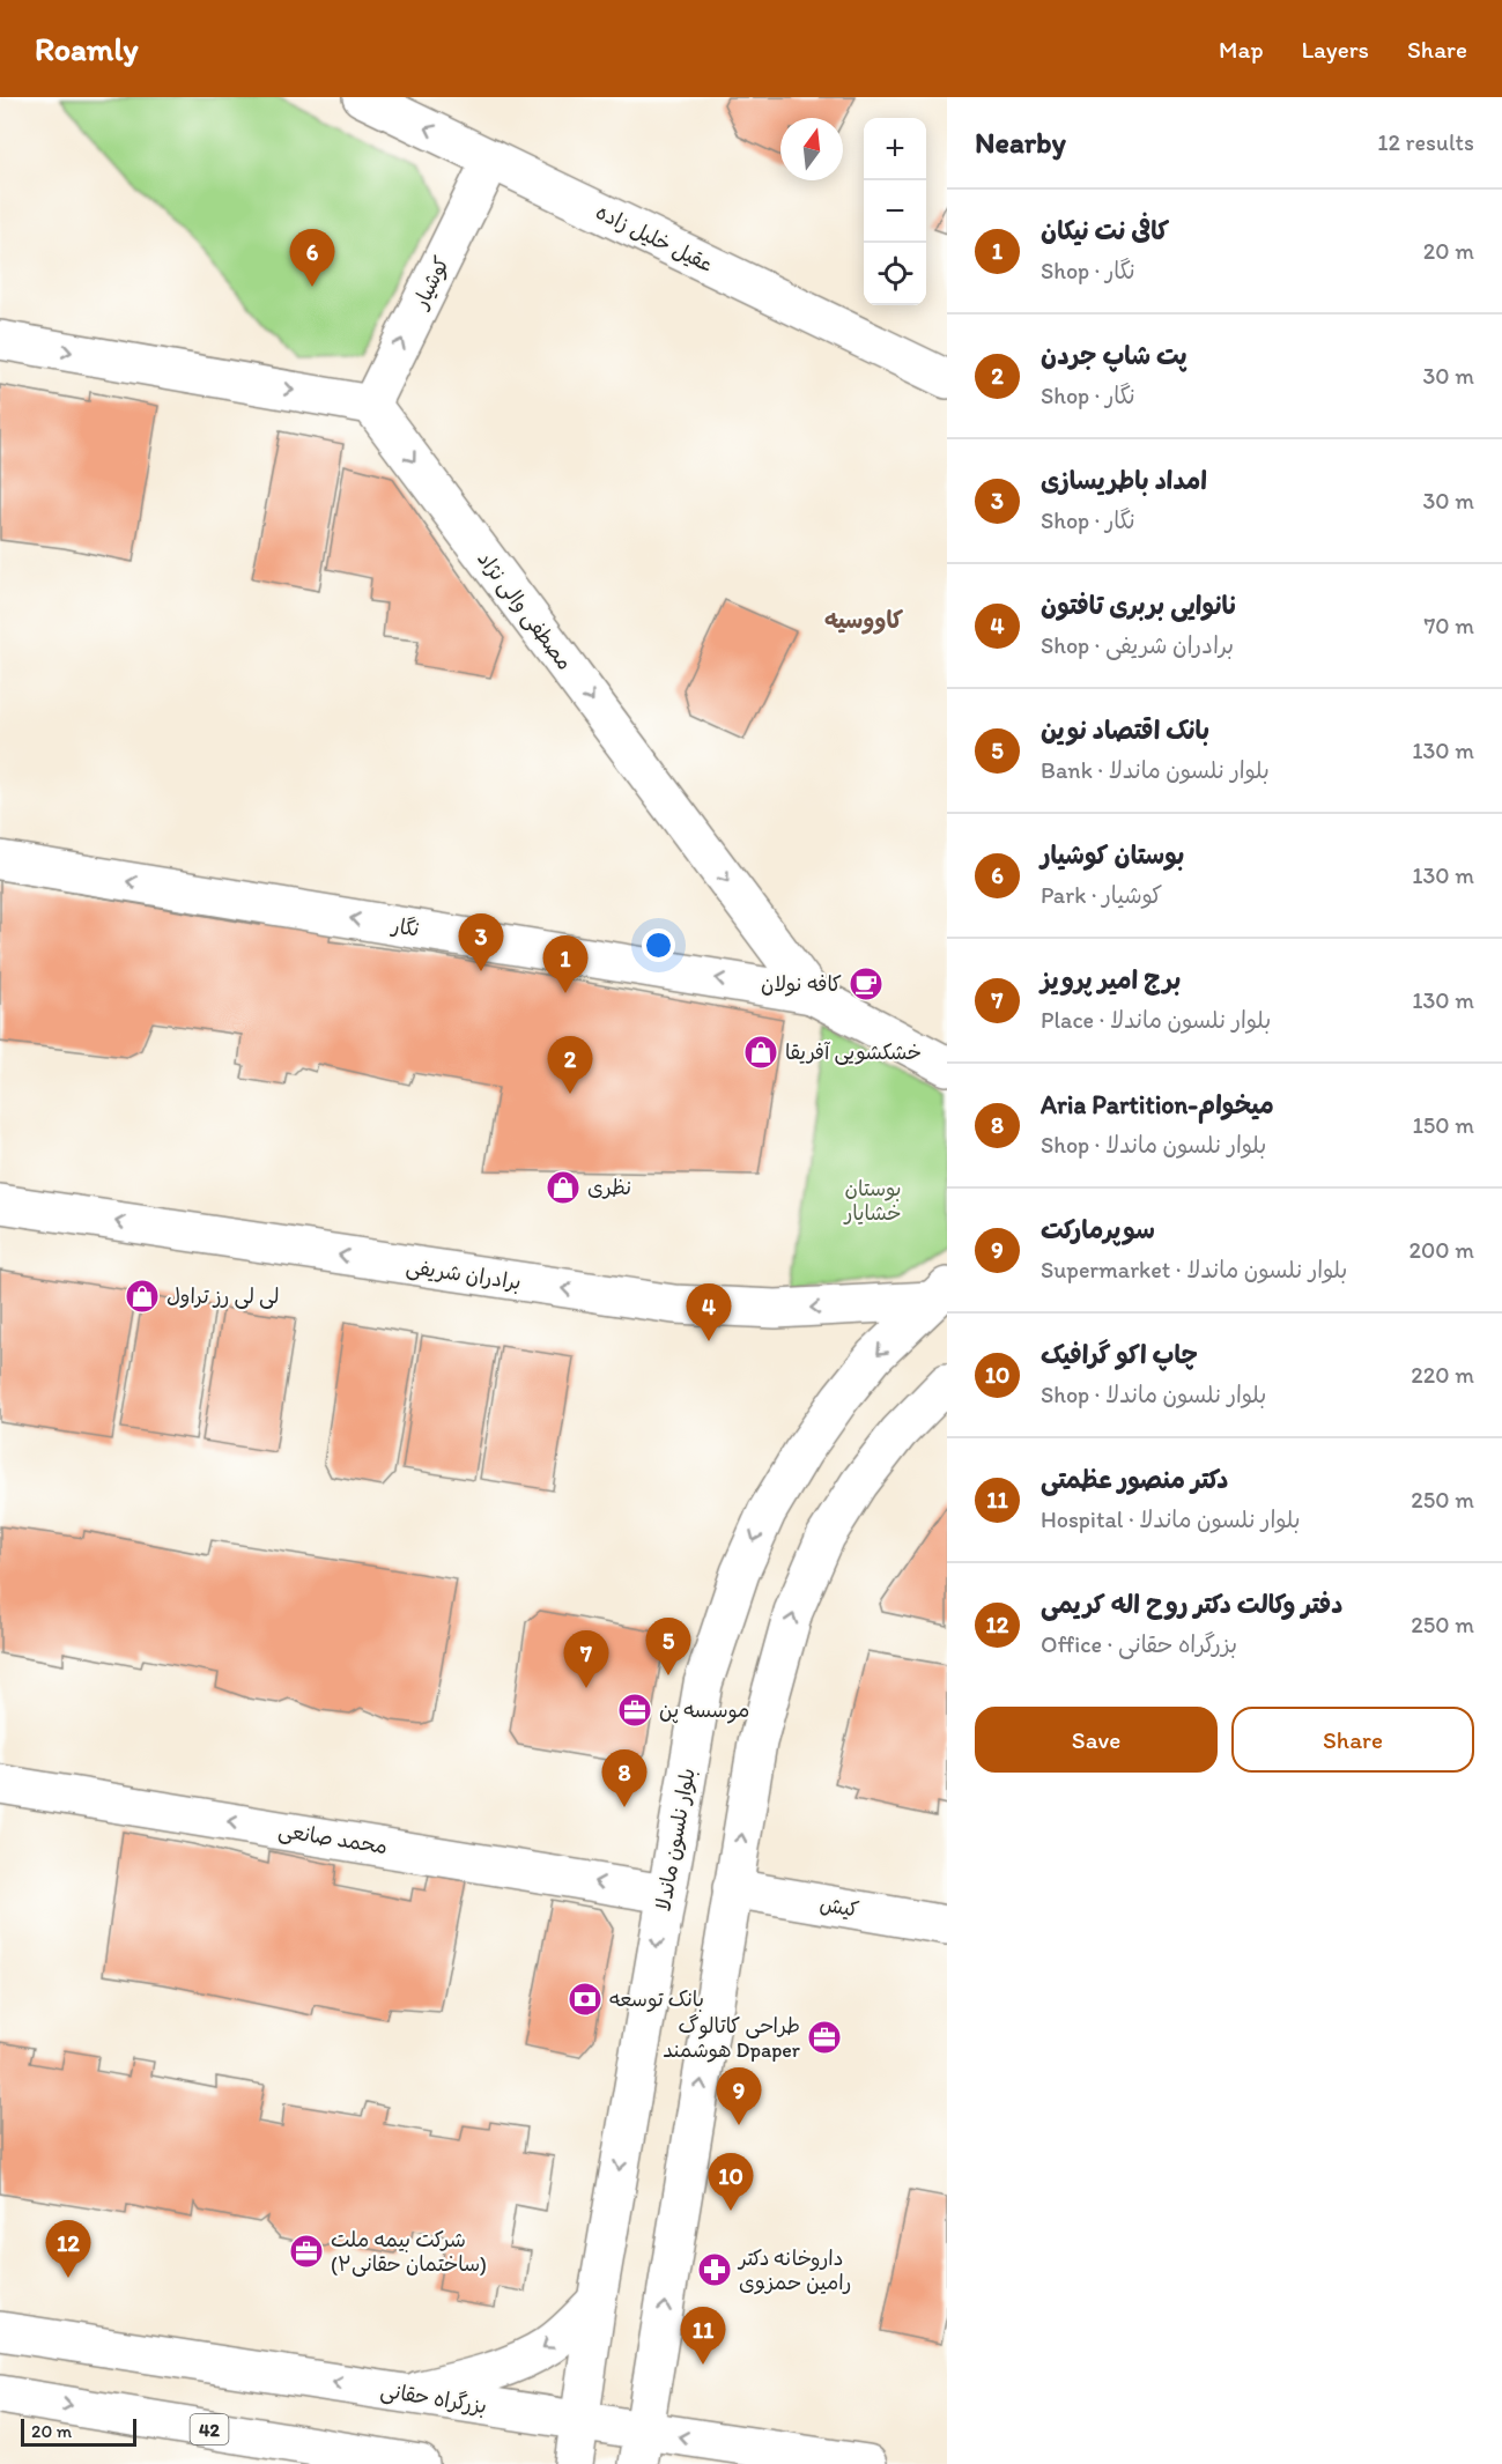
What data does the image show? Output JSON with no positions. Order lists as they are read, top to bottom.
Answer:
{
  "streets": {
    "main road": [
      "عقیل خلیل زاده",
      "کوشیار",
      "مصطفی والی نژاد",
      "نگار",
      "برادران شریفی",
      "محمد صانعی",
      "بلوار نلسون ماندلا",
      "کیش",
      "بزرگراه حقانی",
      "42"
    ]
  },
  "crossings": [
    ["عقیل خلیل زاده", "کوشیار"],
    ["کوشیار", "مصطفی والی نژاد"],
    ["مصطفی والی نژاد", "نگار"],
    ["برادران شریفی", "بلوار نلسون ماندلا"],
    ["محمد صانعی", "بلوار نلسون ماندلا"],
    ["بلوار نلسون ماندلا", "بزرگراه حقانی"]
  ],
  "one_way": [
    "کوشیار",
    "مصطفی والی نژاد",
    "نگار",
    "برادران شریفی",
    "محمد صانعی"
  ],
  "districts": ["کاووسیه"],
  "parks": ["بوستان خشایار"],
  "places": {
    "cafe": ["کافه نولان"],
    "shop": ["خشکشویی آفریقا", "نظری", "لی لی رز تراول"],
    "office": ["موسسه پن", "طراحی کاتالوگ هوشمند Dpaper", "شرکت بیمه ملت (ساختمان حقانی۲)"],
    "bank": ["بانک توسعه"],
    "pharmacy": ["داروخانه دکتر رامین حمزوی"]
  },
  "scale_bar": "20 m",
  "north": "top",
  "page": {
    "header": "Roamly",
    "nav": ["Map", "Layers", "Share"],
    "heading": ["Nearby", "12 results"],
    "map_buttons": ["+", "−"],
    "list": [
      {
        "mark": "1",
        "name": "کافی نت نیکان",
        "note": "Shop · نگار",
        "value": "20 m"
      },
      {
        "mark": "2",
        "name": "پت شاپ جردن",
        "note": "Shop · نگار",
        "value": "30 m"
      },
      {
        "mark": "3",
        "name": "امداد باطریسازی",
        "note": "Shop · نگار",
        "value": "30 m"
      },
      {
        "mark": "4",
        "name": "نانوایی بربری تافتون",
        "note": "Shop · برادران شریفی",
        "value": "70 m"
      },
      {
        "mark": "5",
        "name": "بانک اقتصاد نوین",
        "note": "Bank · بلوار نلسون ماندلا",
        "value": "130 m"
      },
      {
        "mark": "6",
        "name": "بوستان کوشیار",
        "note": "Park · کوشیار",
        "value": "130 m"
      },
      {
        "mark": "7",
        "name": "برج امیر پرویز",
        "note": "Place · بلوار نلسون ماندلا",
        "value": "130 m"
      },
      {
        "mark": "8",
        "name": "Aria Partition-میخوام",
        "note": "Shop · بلوار نلسون ماندلا",
        "value": "150 m"
      },
      {
        "mark": "9",
        "name": "سوپرمارکت",
        "note": "Supermarket · بلوار نلسون ماندلا",
        "value": "200 m"
      },
      {
        "mark": "10",
        "name": "چاپ اکو گرافیک",
        "note": "Shop · بلوار نلسون ماندلا",
        "value": "220 m"
      },
      {
        "mark": "11",
        "name": "دکتر منصور عظمتی",
        "note": "Hospital · بلوار نلسون ماندلا",
        "value": "250 m"
      },
      {
        "mark": "12",
        "name": "دفتر وکالت دکتر روح اله کریمی",
        "note": "Office · بزرگراه حقانی",
        "value": "250 m"
      }
    ],
    "pins": [
      "6",
      "3",
      "1",
      "2",
      "4",
      "5",
      "7",
      "8",
      "9",
      "10",
      "12",
      "11"
    ],
    "buttons": ["Save", "Share"],
    "scale": "20 m"
  }
}
